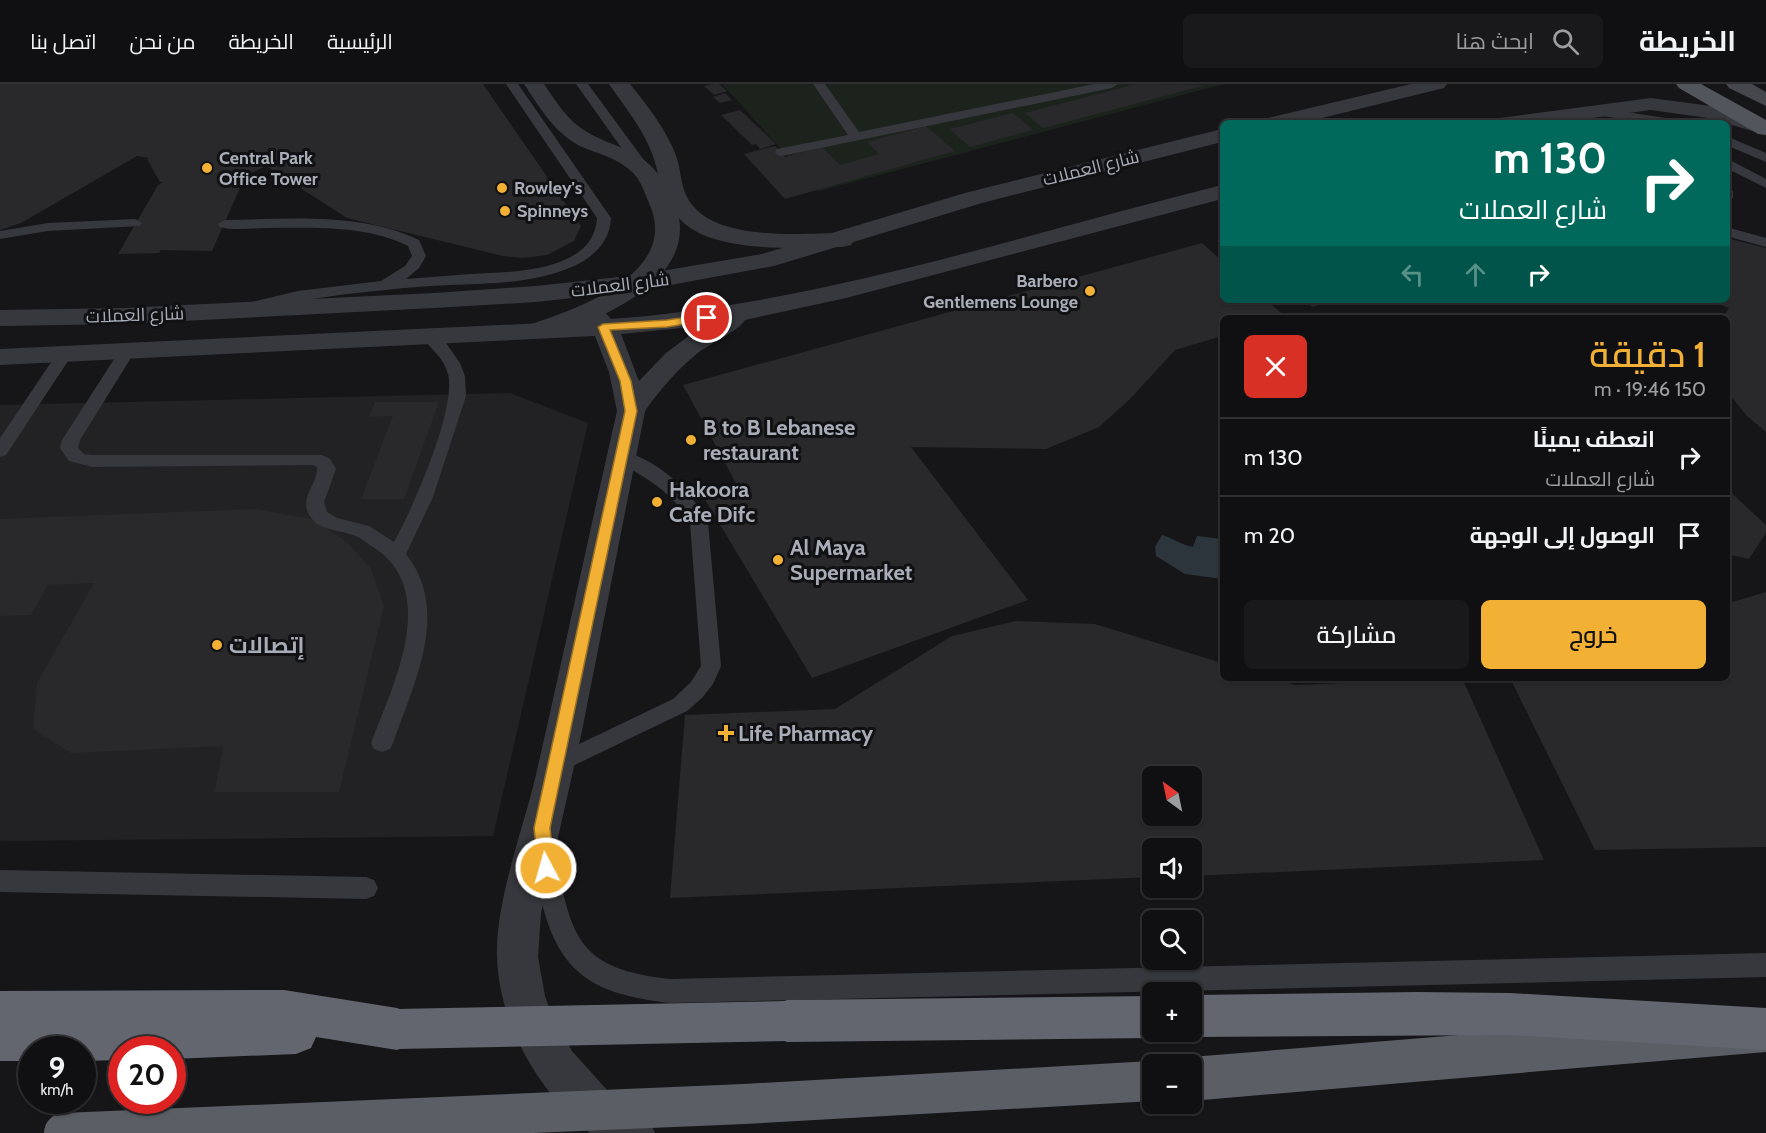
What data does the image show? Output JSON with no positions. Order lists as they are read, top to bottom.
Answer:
{
  "streets": {
    "street": ["شارع العملات"]
  },
  "places": {
    "other": [
      "Central Park Office Tower",
      "Rowley's",
      "Spinneys",
      "Barbero Gentlemens Lounge",
      "B to B Lebanese restaurant",
      "Hakoora Cafe Difc",
      "Al Maya Supermarket",
      "إتصالات"
    ],
    "health": ["Life Pharmacy"]
  },
  "north": "top left",
  "page": {
    "header": "الخريطة",
    "search": "ابحث هنا",
    "nav": [
      "الرئيسية",
      "الخريطة",
      "من نحن",
      "اتصل بنا"
    ],
    "turn": ["130 m", "شارع العملات"],
    "heading": ["1 دقيقة", "150 m · 19:46"],
    "list": [
      {
        "name": "انعطف يمينًا",
        "note": "شارع العملات",
        "value": "130 m"
      },
      {
        "name": "الوصول إلى الوجهة",
        "value": "20 m"
      }
    ],
    "buttons": ["خروج", "مشاركة"],
    "map_buttons": ["+", "−"],
    "speed": "9 km/h",
    "limit": "20"
  }
}
